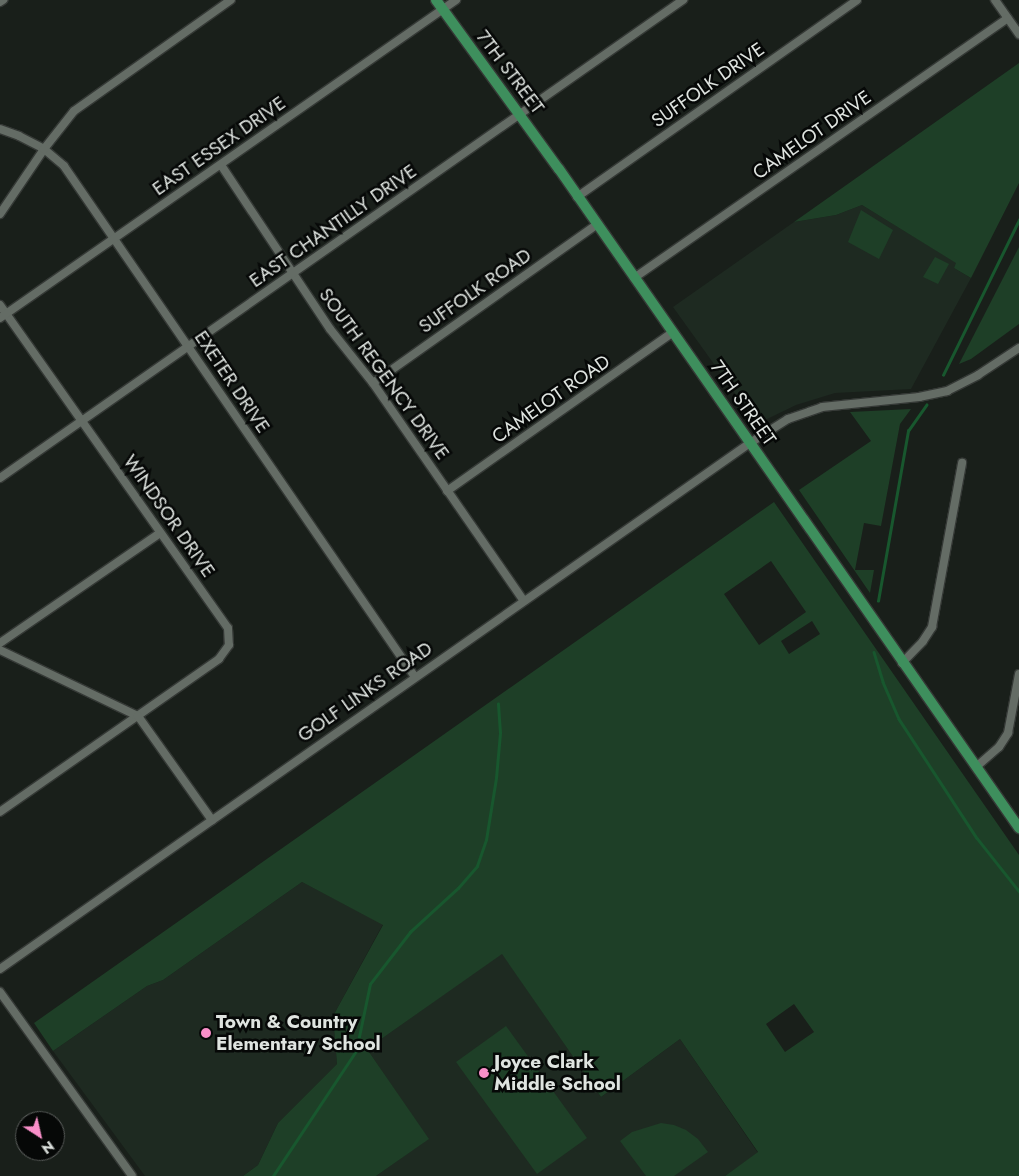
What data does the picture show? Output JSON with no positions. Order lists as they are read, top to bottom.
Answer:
{
  "streets": {
    "main road": ["7TH STREET"],
    "street": [
      "SUFFOLK DRIVE",
      "CAMELOT DRIVE",
      "EAST ESSEX DRIVE",
      "EAST CHANTILLY DRIVE",
      "SUFFOLK ROAD",
      "SOUTH REGENCY DRIVE",
      "EXETER DRIVE",
      "CAMELOT ROAD",
      "WINDSOR DRIVE",
      "GOLF LINKS ROAD"
    ]
  },
  "crossings": [
    ["7TH STREET", "SUFFOLK DRIVE"],
    ["7TH STREET", "CAMELOT DRIVE"],
    ["7TH STREET", "EAST ESSEX DRIVE"],
    ["7TH STREET", "EAST CHANTILLY DRIVE"],
    ["7TH STREET", "SUFFOLK ROAD"],
    ["7TH STREET", "CAMELOT ROAD"],
    ["7TH STREET", "GOLF LINKS ROAD"],
    ["EAST ESSEX DRIVE", "SOUTH REGENCY DRIVE"],
    ["EAST ESSEX DRIVE", "EXETER DRIVE"],
    ["EAST ESSEX DRIVE", "WINDSOR DRIVE"],
    ["EAST CHANTILLY DRIVE", "SOUTH REGENCY DRIVE"],
    ["EAST CHANTILLY DRIVE", "EXETER DRIVE"],
    ["EAST CHANTILLY DRIVE", "WINDSOR DRIVE"],
    ["SUFFOLK ROAD", "SOUTH REGENCY DRIVE"],
    ["SOUTH REGENCY DRIVE", "CAMELOT ROAD"],
    ["SOUTH REGENCY DRIVE", "GOLF LINKS ROAD"],
    ["EXETER DRIVE", "GOLF LINKS ROAD"]
  ],
  "places": ["Town & Country Elementary School", "Joyce Clark Middle School"],
  "north": "bottom right"
}
